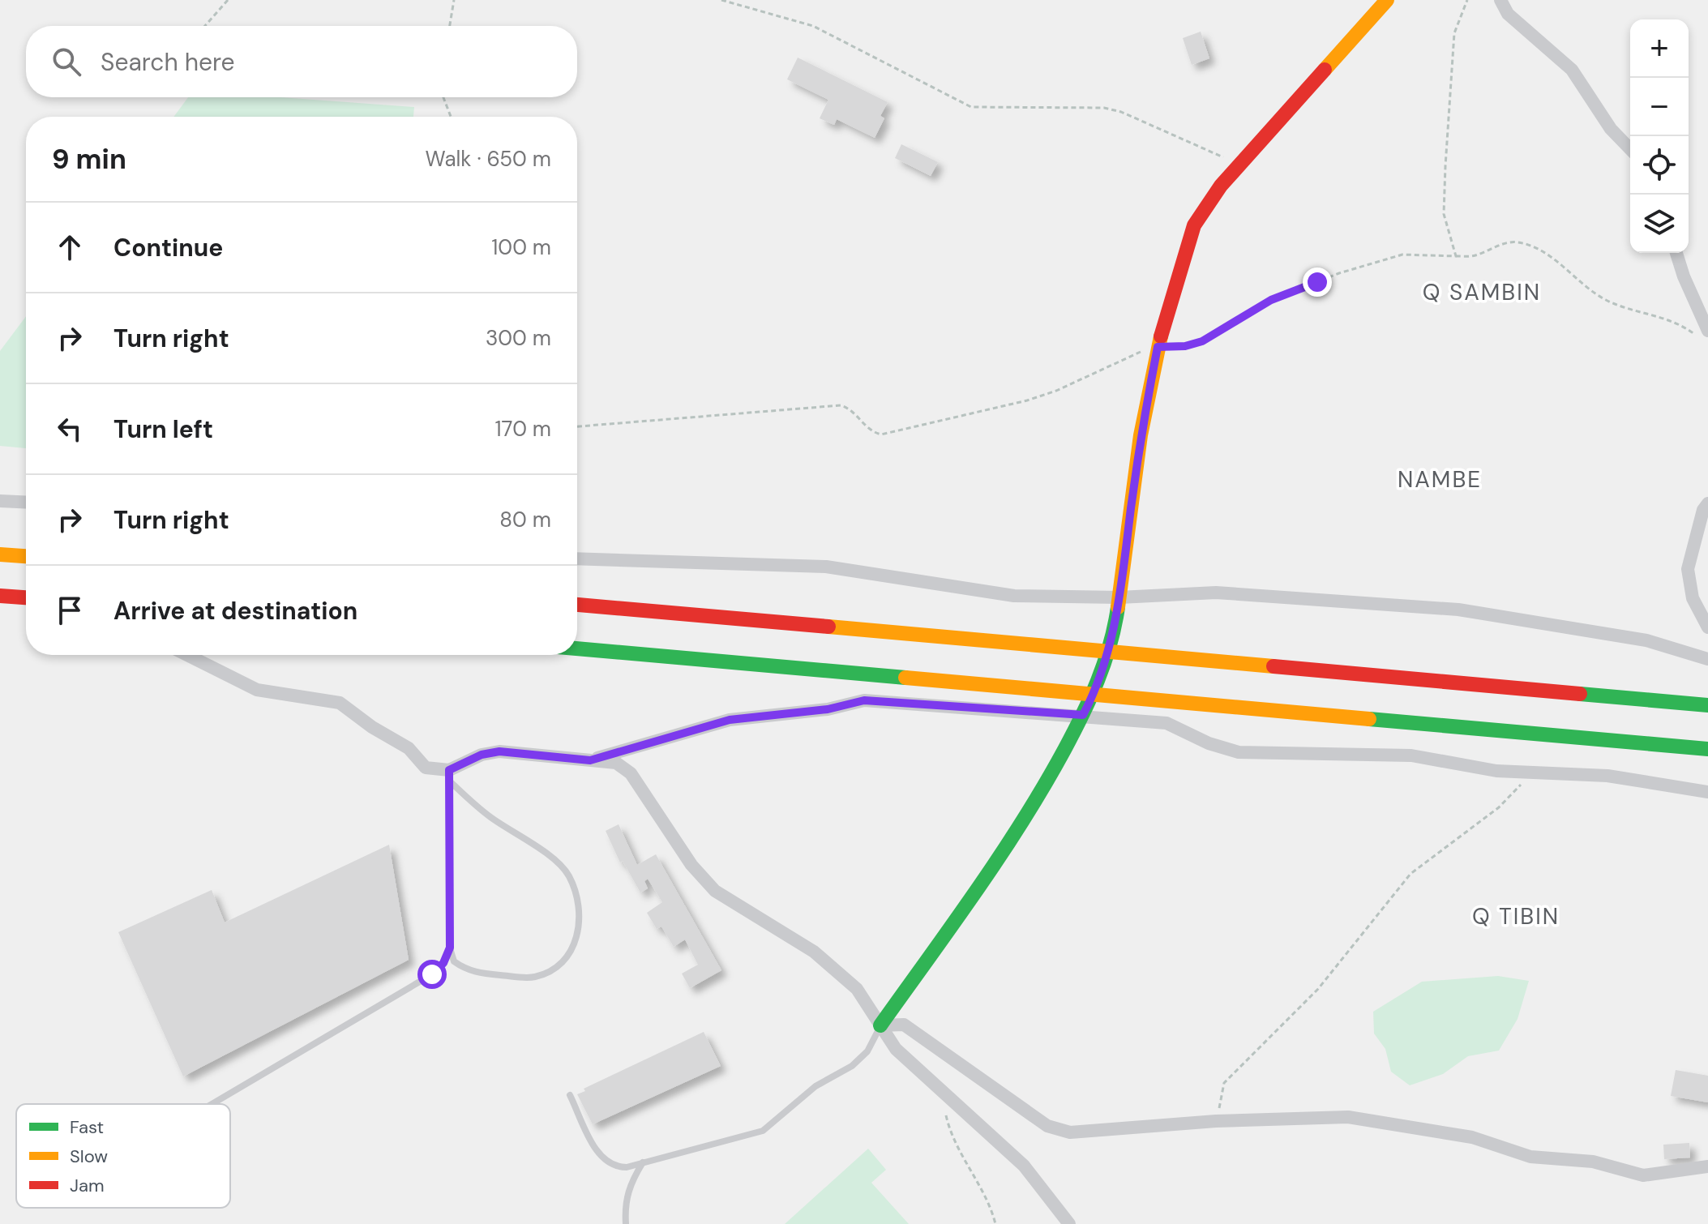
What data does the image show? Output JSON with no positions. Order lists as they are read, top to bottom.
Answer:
{
  "districts": ["Q SAMBIN", "NAMBE", "Q TIBIN"],
  "legend": ["Fast", "Slow", "Jam"],
  "page": {
    "map_buttons": ["+", "−"],
    "search": "Search here",
    "heading": ["9 min", "Walk · 650 m"],
    "list": [
      ["Continue", "100 m"],
      ["Turn right", "300 m"],
      ["Turn left", "170 m"],
      ["Turn right", "80 m"],
      "Arrive at destination"
    ]
  }
}
